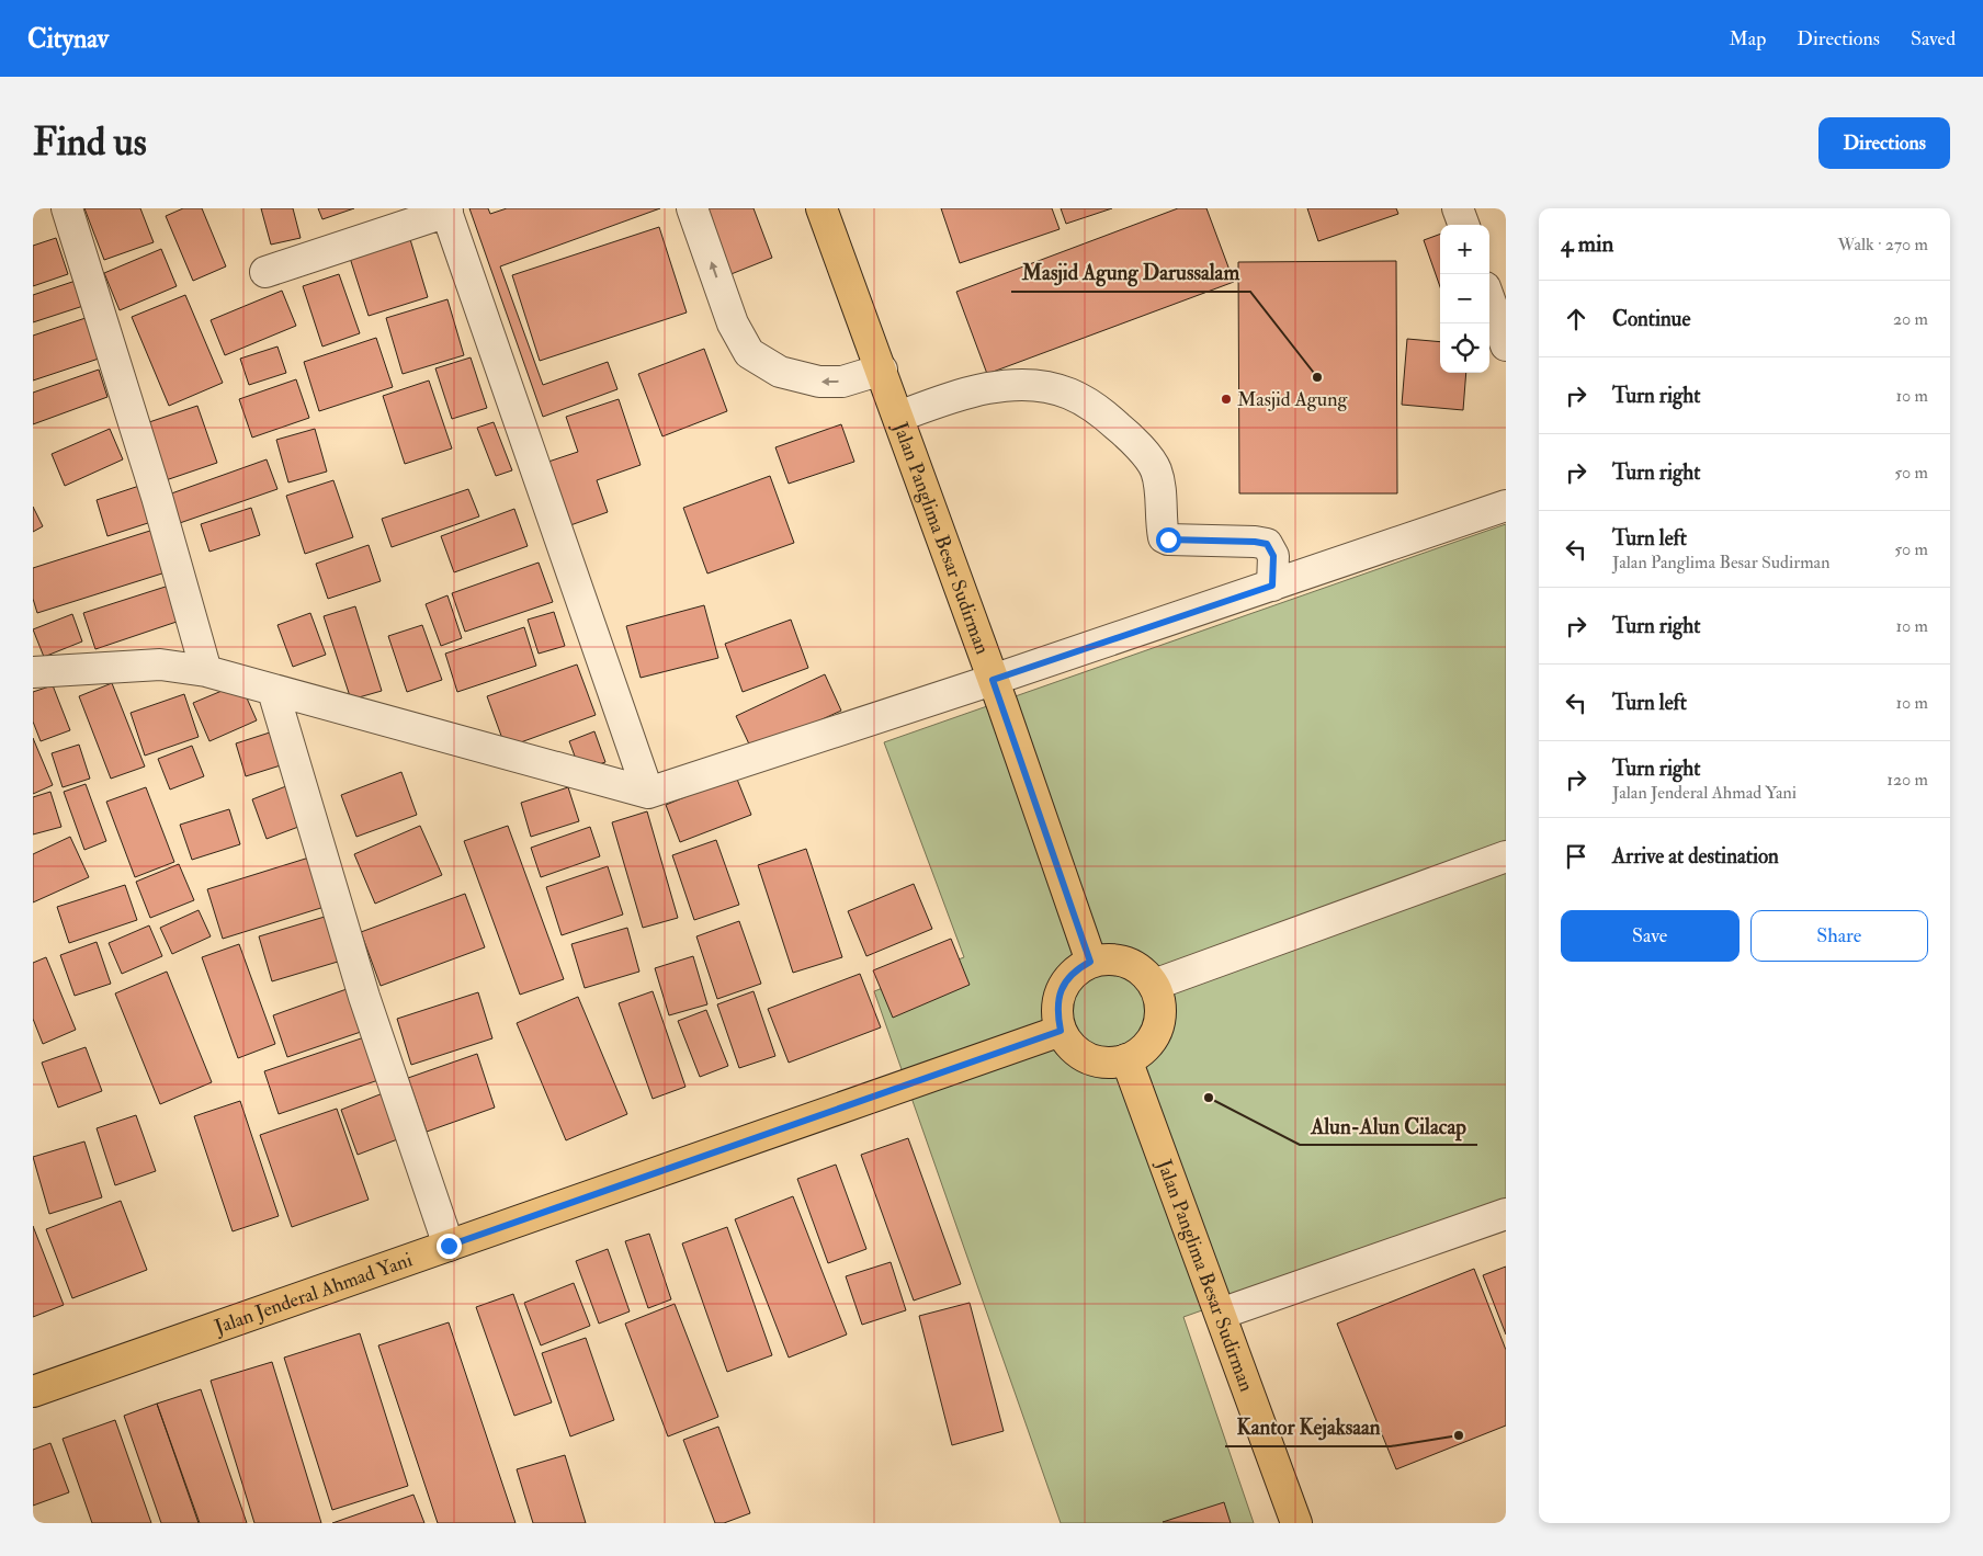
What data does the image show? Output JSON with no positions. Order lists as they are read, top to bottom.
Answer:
{
  "streets": {
    "main road": ["Jalan Panglima Besar Sudirman", "Jalan Jenderal Ahmad Yani"]
  },
  "crossings": [
    ["Jalan Panglima Besar Sudirman", "Jalan Jenderal Ahmad Yani"]
  ],
  "places": [
    "Masjid Agung Darussalam",
    "Masjid Agung",
    "Alun-Alun Cilacap",
    "Kantor Kejaksaan"
  ],
  "page": {
    "header": "Citynav",
    "nav": ["Map", "Directions", "Saved"],
    "buttons": [
      "Directions",
      ["Save", "Share"]
    ],
    "title": "Find us",
    "heading": ["4 min", "Walk · 270 m"],
    "map_buttons": ["+", "−"],
    "list": [
      ["Continue", "20 m"],
      ["Turn right", "10 m"],
      ["Turn right", "50 m"],
      ["Turn left", "Jalan Panglima Besar Sudirman", "50 m"],
      ["Turn right", "10 m"],
      ["Turn left", "10 m"],
      ["Turn right", "Jalan Jenderal Ahmad Yani", "120 m"],
      "Arrive at destination"
    ]
  }
}
